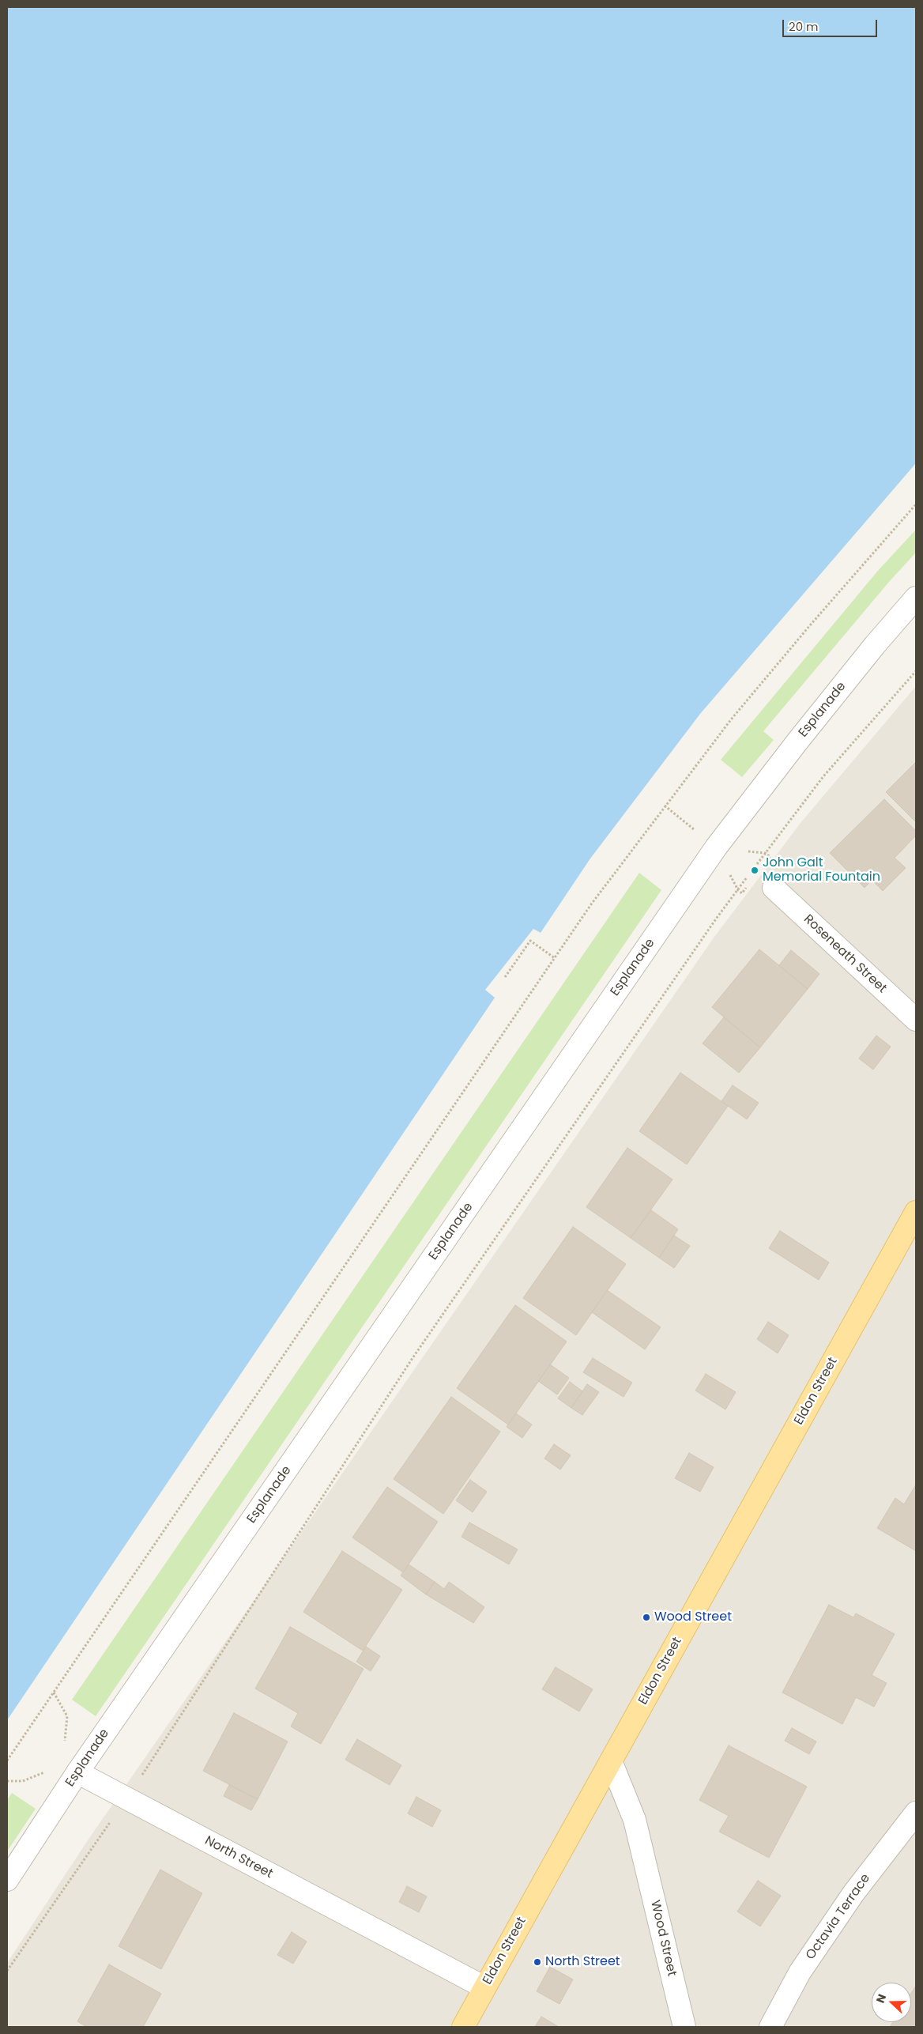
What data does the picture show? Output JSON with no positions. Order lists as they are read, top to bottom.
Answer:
{
  "streets": {
    "main road": ["Eldon Street"],
    "street": [
      "Esplanade",
      "Roseneath Street",
      "North Street",
      "Octavia Terrace",
      "Wood Street"
    ]
  },
  "crossings": [
    ["Esplanade", "North Street"],
    ["Eldon Street", "North Street"],
    ["Eldon Street", "Wood Street"]
  ],
  "places": ["John Galt Memorial Fountain", "Wood Street", "North Street"],
  "scale_bar": "20 m",
  "north": "left"
}
